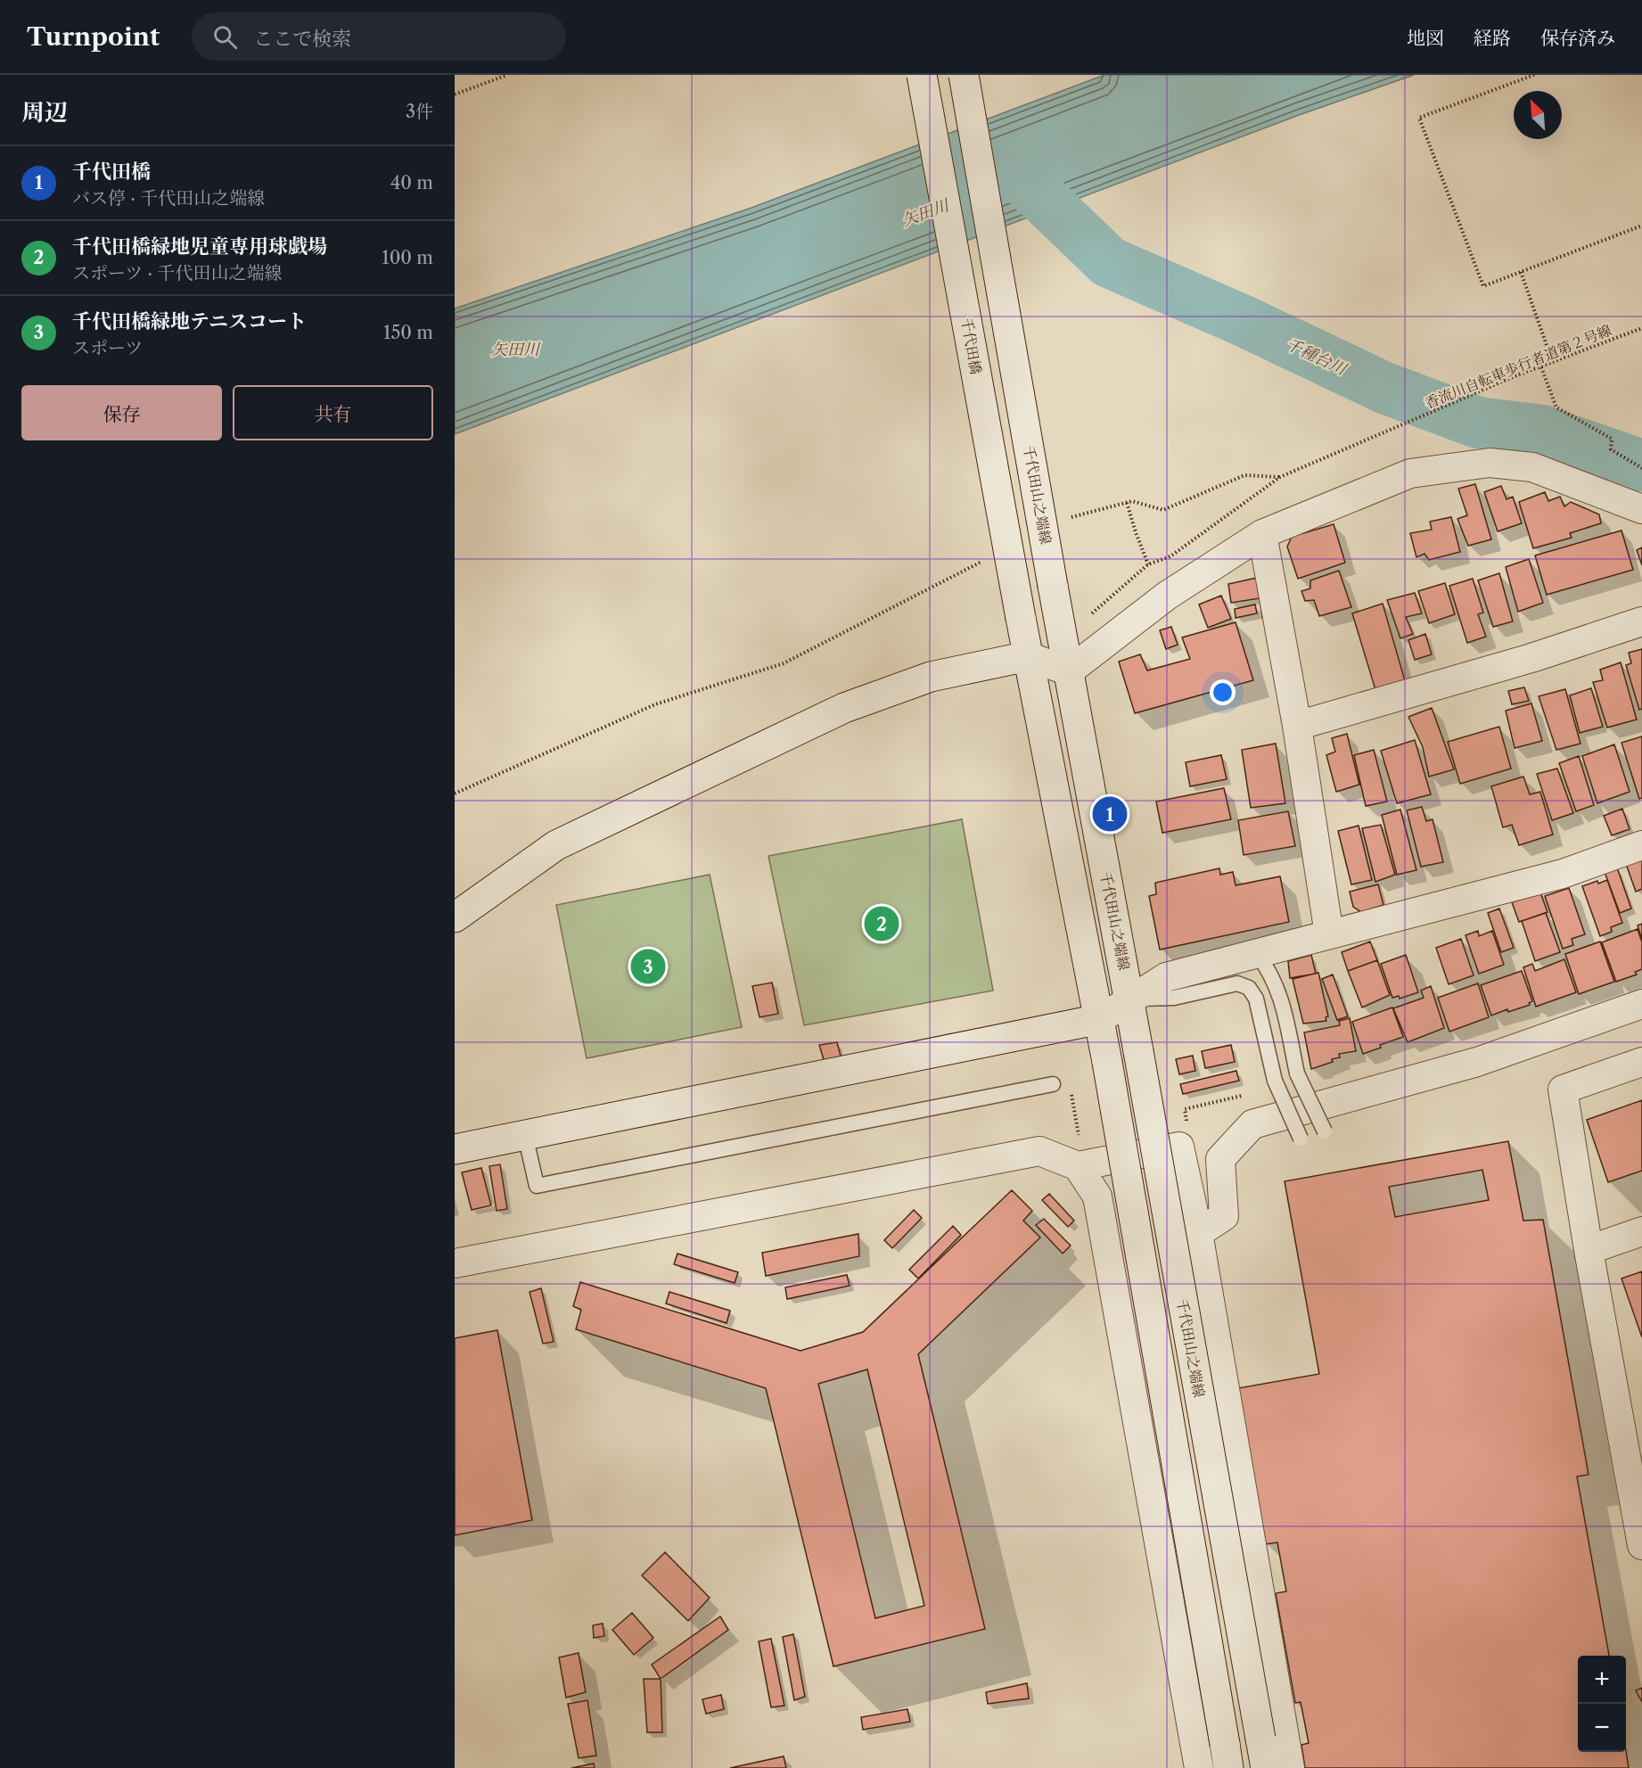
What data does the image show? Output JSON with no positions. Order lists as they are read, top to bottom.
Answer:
{
  "streets": {
    "street": ["千代田橋", "千代田山之端線"],
    "path": ["香流川自転車歩行者道第２号線"]
  },
  "water": ["矢田川", "千種台川"],
  "north": "top left",
  "page": {
    "header": "Turnpoint",
    "search": "ここで検索",
    "nav": ["地図", "経路", "保存済み"],
    "heading": ["周辺", "3件"],
    "list": [
      {
        "mark": "1",
        "name": "千代田橋",
        "note": "バス停 · 千代田山之端線",
        "value": "40 m"
      },
      {
        "mark": "2",
        "name": "千代田橋緑地児童専用球戯場",
        "note": "スポーツ · 千代田山之端線",
        "value": "100 m"
      },
      {
        "mark": "3",
        "name": "千代田橋緑地テニスコート",
        "note": "スポーツ",
        "value": "150 m"
      }
    ],
    "buttons": ["保存", "共有"],
    "pins": ["1", "2", "3"],
    "map_buttons": ["+", "−"]
  }
}
